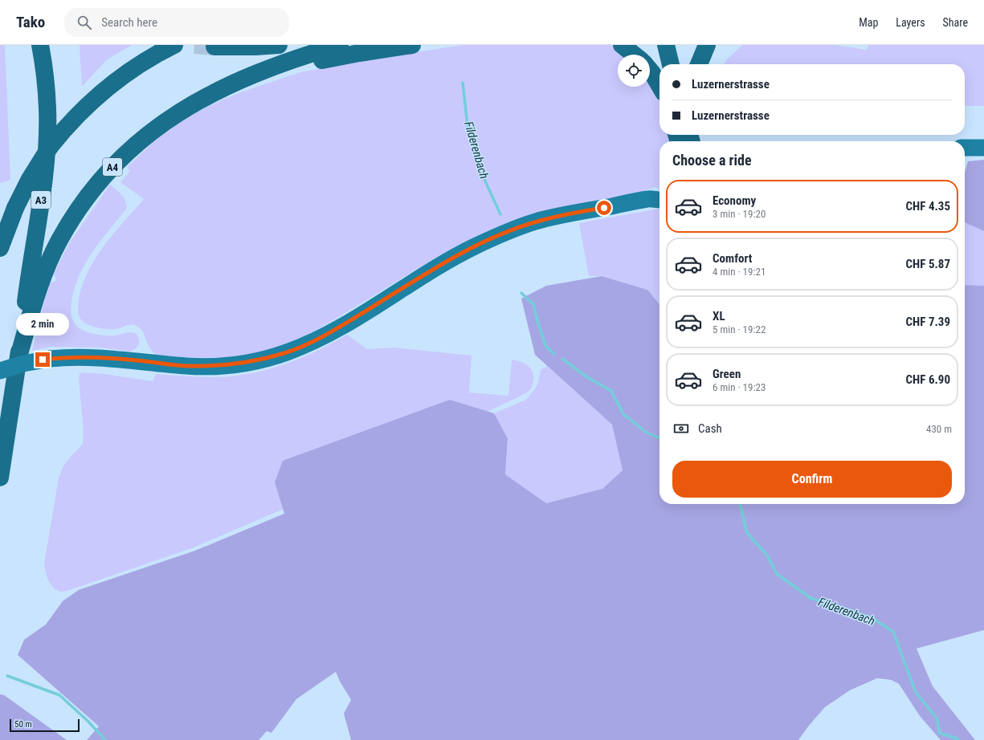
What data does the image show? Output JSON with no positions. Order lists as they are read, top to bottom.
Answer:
{
  "streets": {
    "highway": ["A4", "A3"]
  },
  "crossings": [
    ["A4", "A3"]
  ],
  "water": ["Filderenbach"],
  "scale_bar": "50 m",
  "page": {
    "header": "Tako",
    "search": "Search here",
    "nav": ["Map", "Layers", "Share"],
    "banner": ["Luzernerstrasse", "Luzernerstrasse"],
    "heading": "Choose a ride",
    "list": [
      {
        "name": "Economy",
        "note": "3 min · 19:20",
        "value": "CHF 4.35"
      },
      {
        "name": "Comfort",
        "note": "4 min · 19:21",
        "value": "CHF 5.87"
      },
      {
        "name": "XL",
        "note": "5 min · 19:22",
        "value": "CHF 7.39"
      },
      {
        "name": "Green",
        "note": "6 min · 19:23",
        "value": "CHF 6.90"
      }
    ],
    "bubble": "2 min",
    "pay": ["Cash", "430 m"],
    "buttons": "Confirm",
    "scale": "50 m"
  }
}
